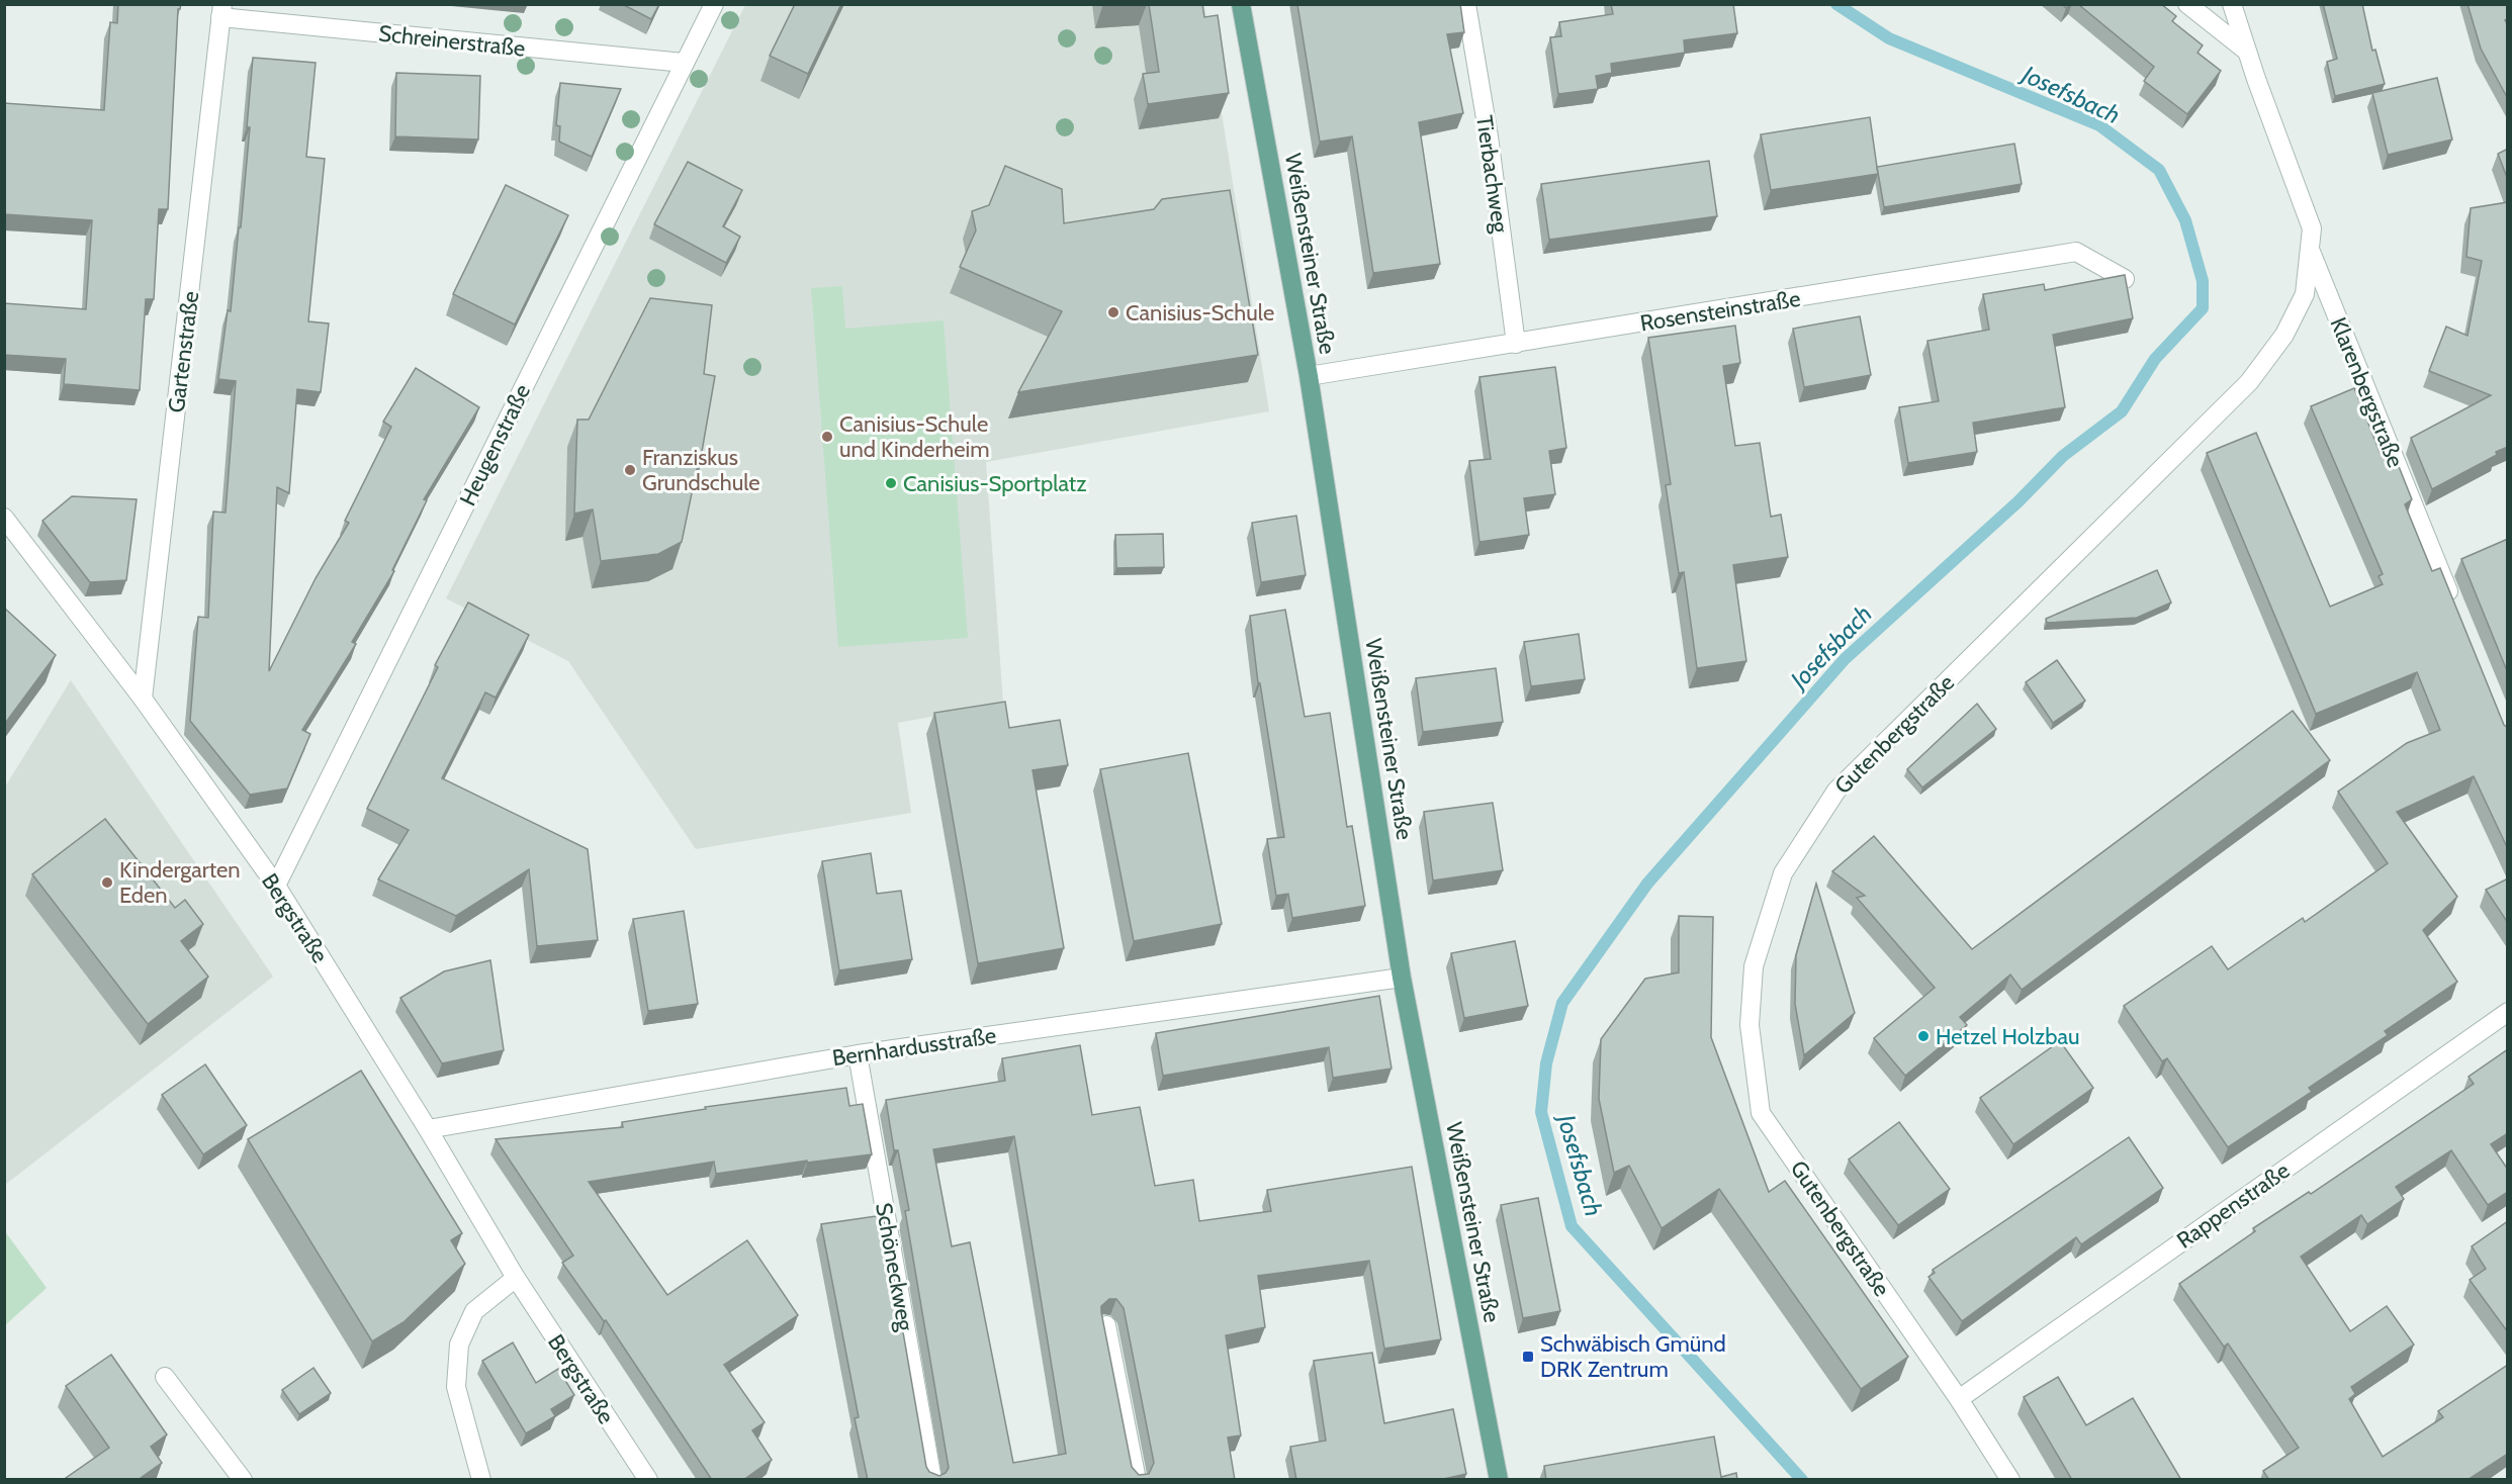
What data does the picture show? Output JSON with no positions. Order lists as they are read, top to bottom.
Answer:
{
  "streets": {
    "main road": ["Weißensteiner Straße"],
    "street": [
      "Schreinerstraße",
      "Tierbachweg",
      "Rosensteinstraße",
      "Gartenstraße",
      "Klarenbergstraße",
      "Heugenstraße",
      "Gutenbergstraße",
      "Bergstraße",
      "Bernhardusstraße",
      "Rappenstraße",
      "Schöneckweg"
    ]
  },
  "crossings": [
    ["Schreinerstraße", "Gartenstraße"],
    ["Schreinerstraße", "Heugenstraße"],
    ["Tierbachweg", "Rosensteinstraße"],
    ["Weißensteiner Straße", "Rosensteinstraße"],
    ["Weißensteiner Straße", "Bernhardusstraße"],
    ["Gartenstraße", "Bergstraße"],
    ["Klarenbergstraße", "Gutenbergstraße"],
    ["Heugenstraße", "Bergstraße"],
    ["Gutenbergstraße", "Rappenstraße"],
    ["Bergstraße", "Bernhardusstraße"],
    ["Bernhardusstraße", "Schöneckweg"]
  ],
  "water": ["Josefsbach"],
  "places": {
    "other": [
      "Canisius-Schule",
      "Canisius-Schule und Kinderheim",
      "Franziskus Grundschule",
      "Canisius-Sportplatz",
      "Kindergarten Eden",
      "Hetzel Holzbau"
    ],
    "transit": ["Schwäbisch Gmünd DRK Zentrum"]
  }
}
